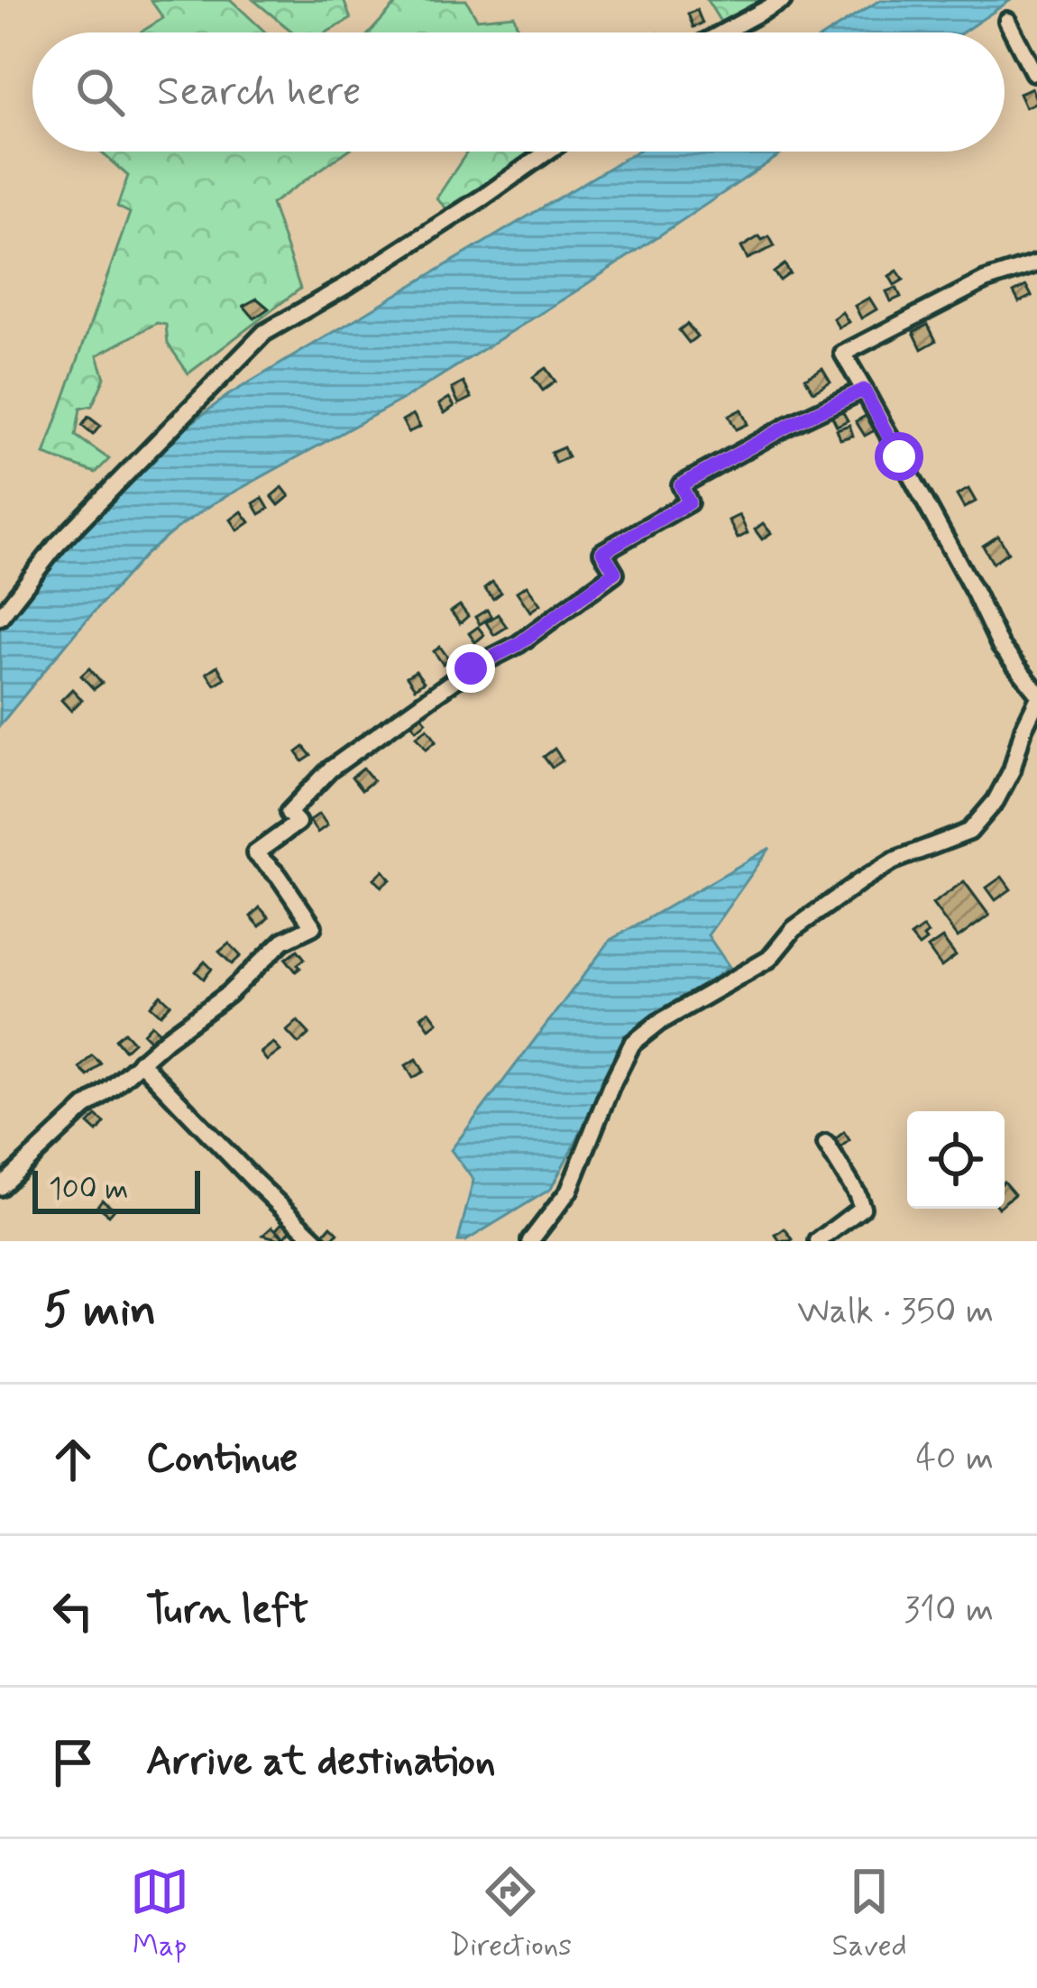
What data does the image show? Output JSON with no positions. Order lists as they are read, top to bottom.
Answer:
{
  "scale_bar": "100 m",
  "page": {
    "search": "Search here",
    "scale": "100 m",
    "heading": ["5 min", "Walk · 350 m"],
    "list": [
      ["Continue", "40 m"],
      ["Turn left", "310 m"],
      "Arrive at destination"
    ],
    "nav": ["Map", "Directions", "Saved"]
  }
}
